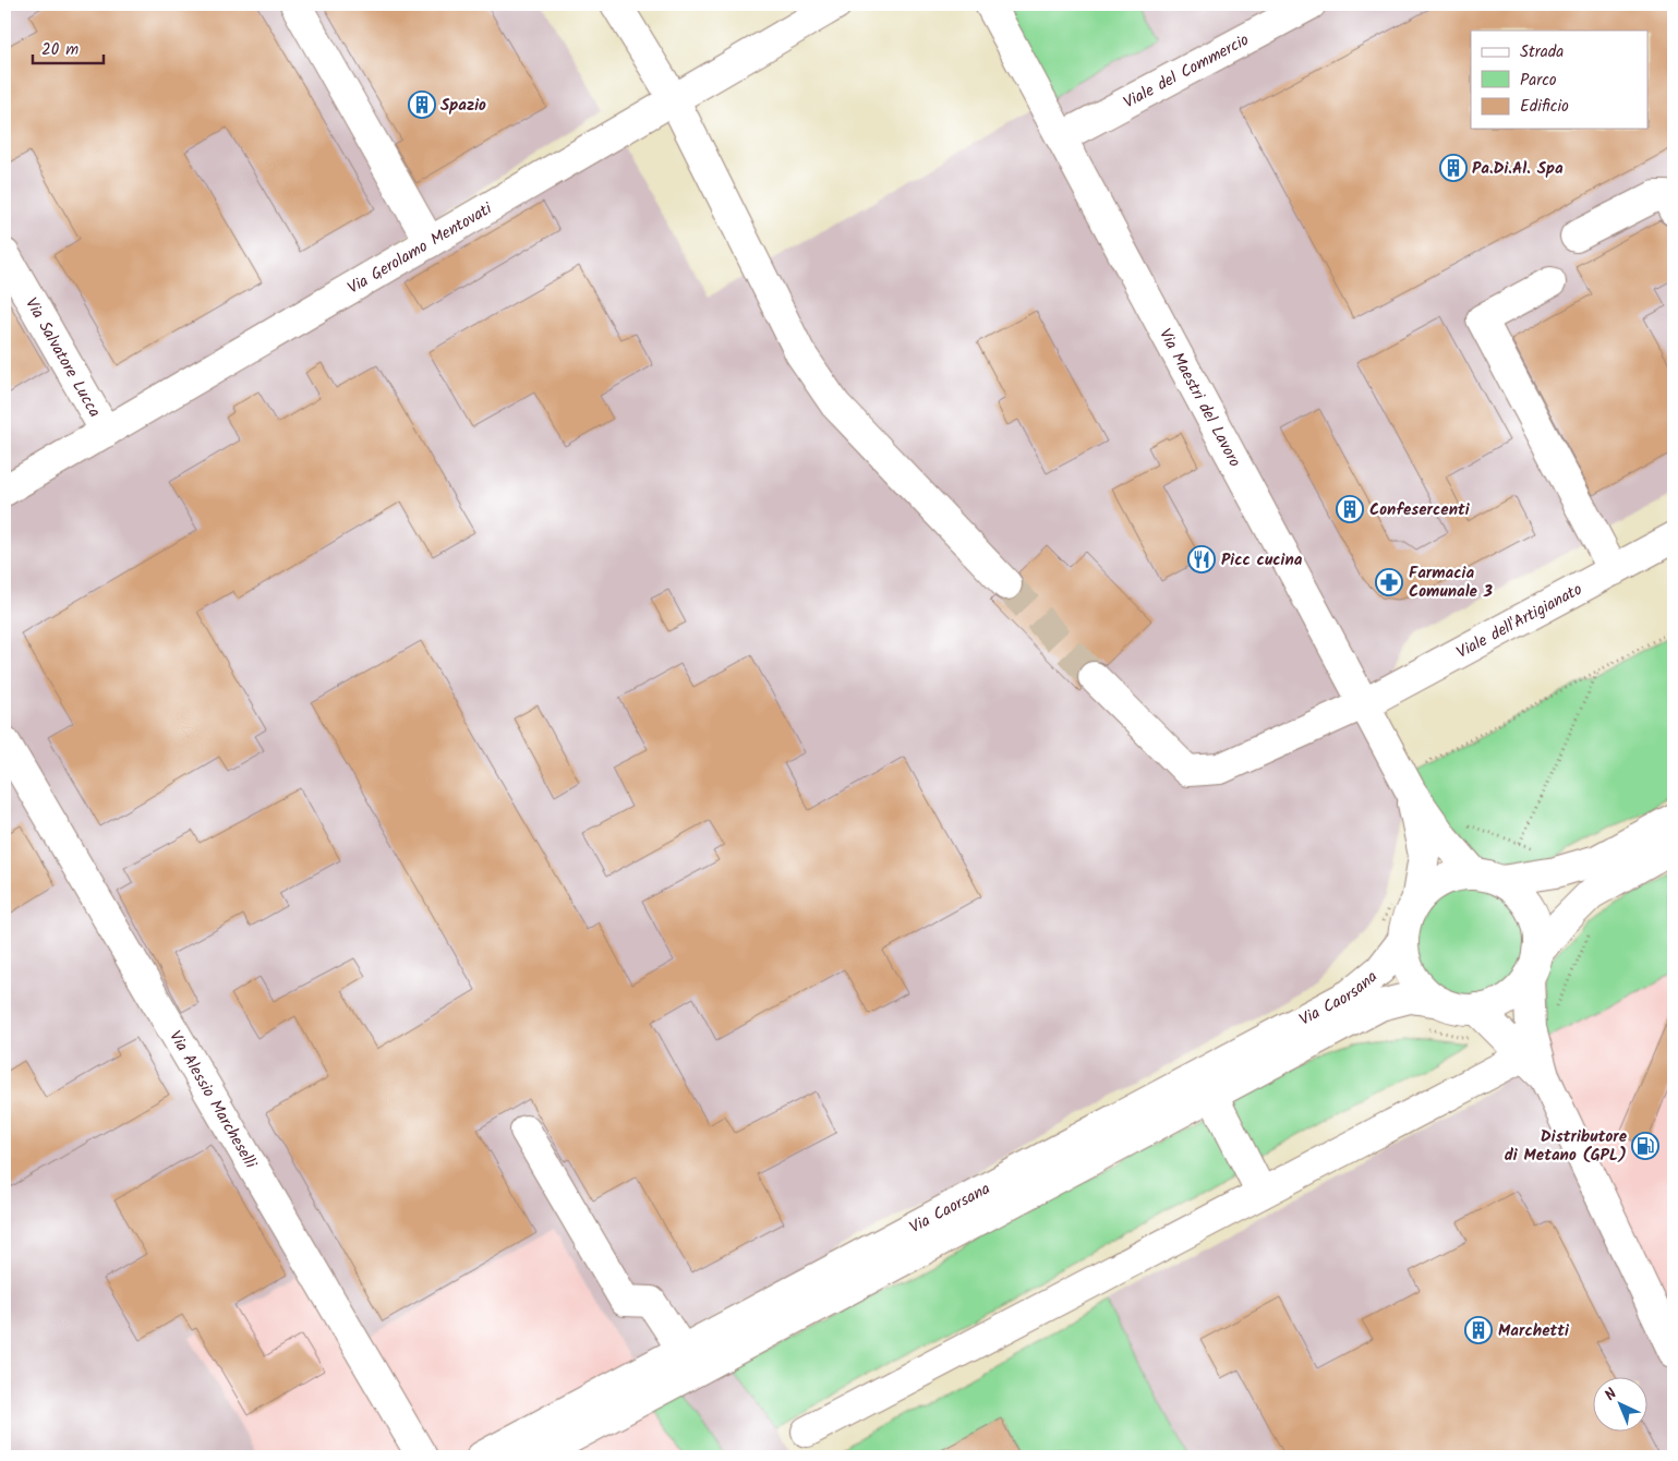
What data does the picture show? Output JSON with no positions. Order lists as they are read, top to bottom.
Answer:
{
  "streets": {
    "street": [
      "Viale del Commercio",
      "Via Gerolamo Mentovati",
      "Via Salvatore Lucca",
      "Via Maestri del Lavoro",
      "Viale dell'Artigianato",
      "Via Caorsana",
      "Via Alessio Marcheselli"
    ]
  },
  "crossings": [
    ["Viale del Commercio", "Via Maestri del Lavoro"],
    ["Via Gerolamo Mentovati", "Via Salvatore Lucca"],
    ["Via Maestri del Lavoro", "Viale dell'Artigianato"],
    ["Via Maestri del Lavoro", "Via Caorsana"]
  ],
  "places": {
    "building": [
      "Spazio",
      "Pa.Di.Al. Spa",
      "Confesercenti",
      "Marchetti"
    ],
    "restaurant": ["Picc cucina"],
    "pharmacy": ["Farmacia Comunale 3"],
    "fuel station": ["Distributore di Metano (GPL)"]
  },
  "legend": ["Strada", "Parco", "Edificio"],
  "scale_bar": "20 m",
  "north": "top left"
}
